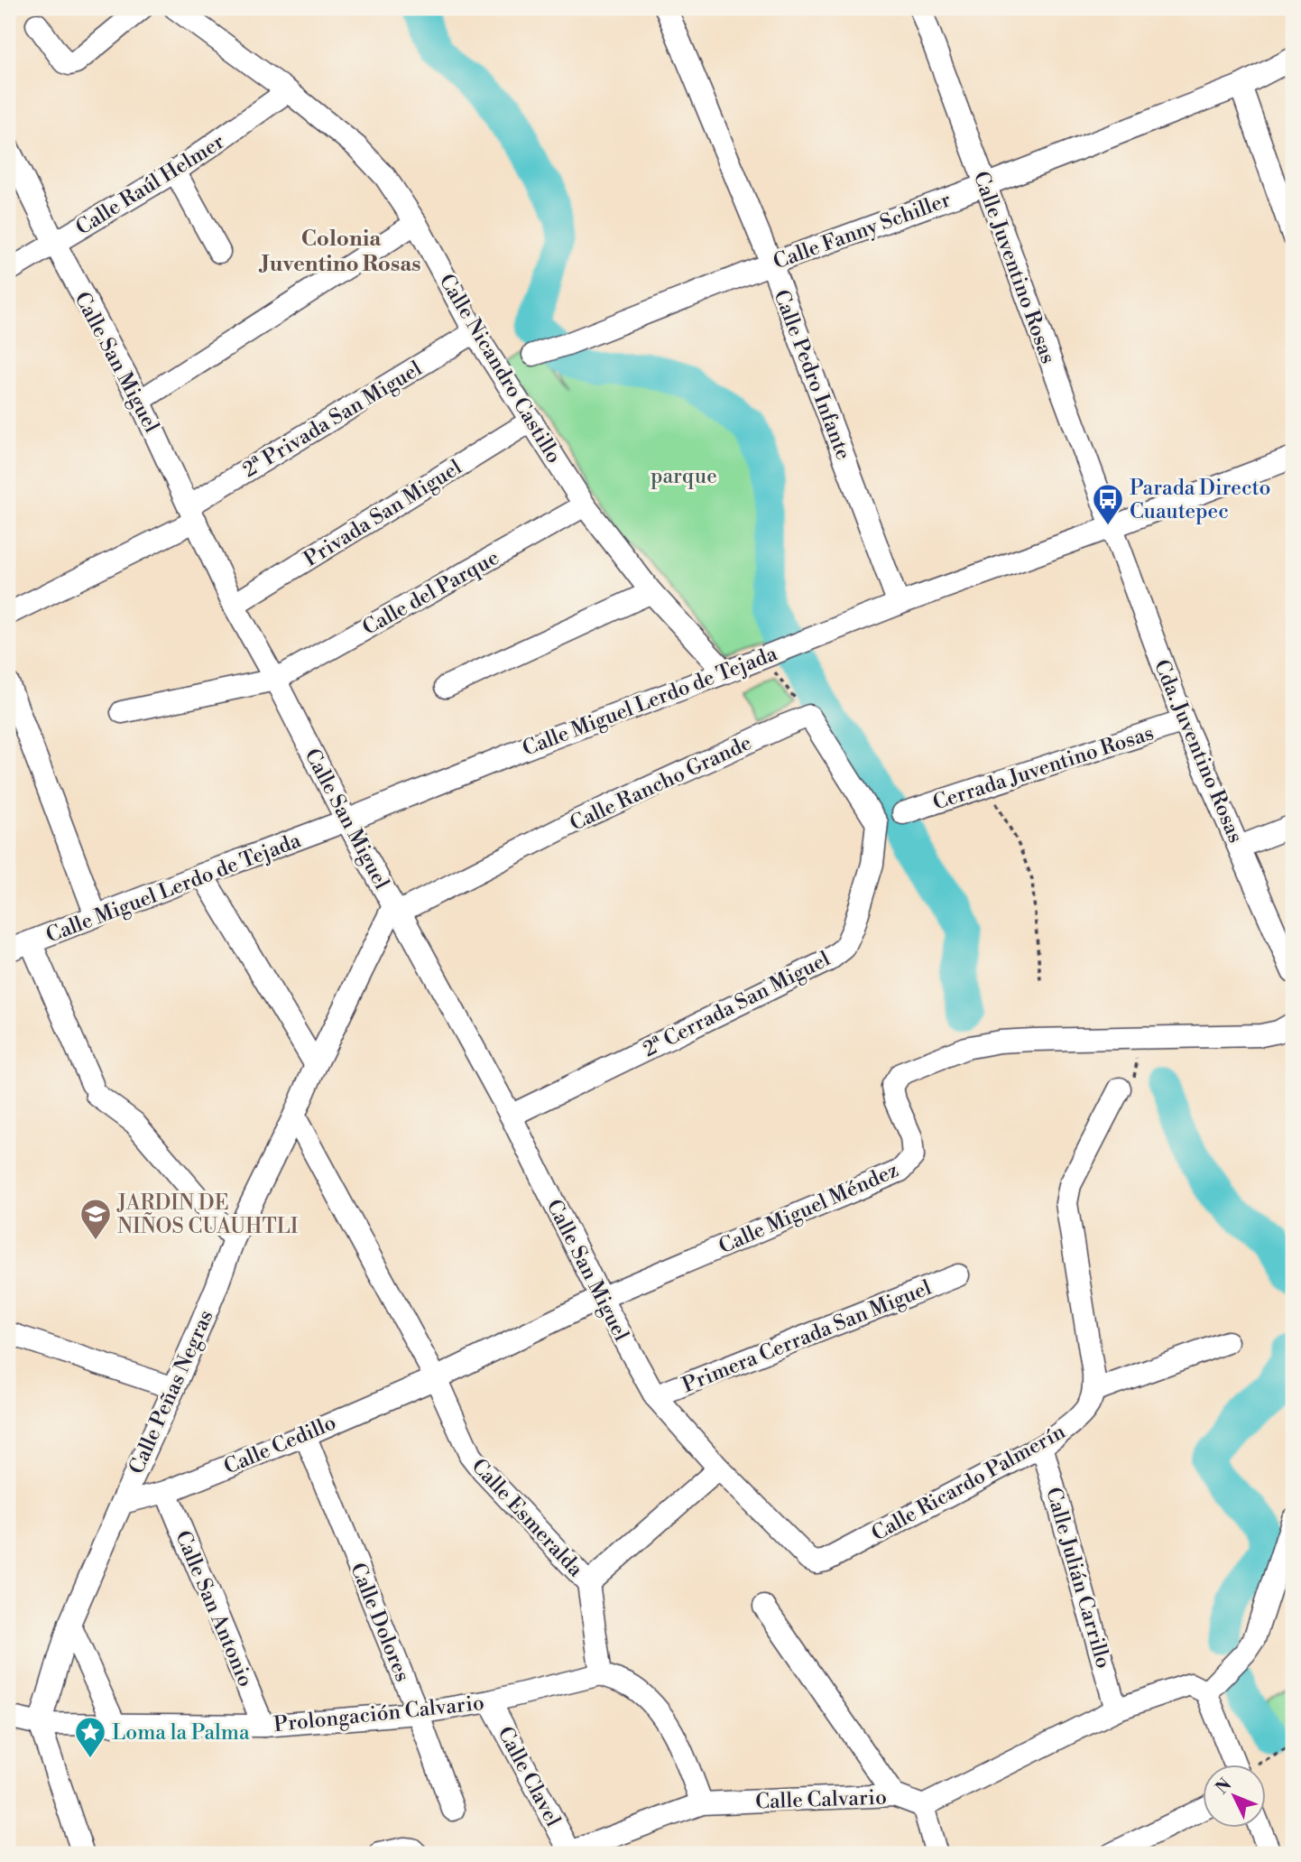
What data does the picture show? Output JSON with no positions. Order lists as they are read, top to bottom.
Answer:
{
  "streets": {
    "street": [
      "Calle Raúl Helmer",
      "Calle Fanny Schiller",
      "Calle Juventino Rosas",
      "Calle San Miguel",
      "Calle Nicandro Castillo",
      "Calle Pedro Infante",
      "2ª Privada San Miguel",
      "Privada San Miguel",
      "Calle del Parque",
      "Calle Miguel Lerdo de Tejada",
      "Cda. Juventino Rosas",
      "Cerrada Juventino Rosas",
      "Calle Rancho Grande",
      "2ª Cerrada San Miguel",
      "Calle Miguel Méndez",
      "Primera Cerrada San Miguel",
      "Calle Peñas Negras",
      "Calle Cedillo",
      "Calle Ricardo Palmerín",
      "Calle Esmeralda",
      "Calle Julián Carrillo",
      "Calle San Antonio",
      "Calle Dolores",
      "Prolongación Calvario",
      "Calle Clavel",
      "Calle Calvario"
    ]
  },
  "crossings": [
    ["Calle Raúl Helmer", "Calle San Miguel"],
    ["Calle Raúl Helmer", "Calle Nicandro Castillo"],
    ["Calle Fanny Schiller", "Calle Juventino Rosas"],
    ["Calle Fanny Schiller", "Calle Pedro Infante"],
    ["Calle Juventino Rosas", "Calle Miguel Lerdo de Tejada"],
    ["Calle Juventino Rosas", "Cda. Juventino Rosas"],
    ["Calle San Miguel", "2ª Privada San Miguel"],
    ["Calle San Miguel", "Privada San Miguel"],
    ["Calle San Miguel", "Calle del Parque"],
    ["Calle San Miguel", "Calle Miguel Lerdo de Tejada"],
    ["Calle San Miguel", "Calle Rancho Grande"],
    ["Calle San Miguel", "2ª Cerrada San Miguel"],
    ["Calle San Miguel", "Calle Miguel Méndez"],
    ["Calle San Miguel", "Primera Cerrada San Miguel"],
    ["Calle San Miguel", "Calle Peñas Negras"],
    ["Calle San Miguel", "Calle Cedillo"],
    ["Calle San Miguel", "Calle Ricardo Palmerín"],
    ["Calle Nicandro Castillo", "2ª Privada San Miguel"],
    ["Calle Nicandro Castillo", "Privada San Miguel"],
    ["Calle Nicandro Castillo", "Calle del Parque"],
    ["Calle Nicandro Castillo", "Calle Miguel Lerdo de Tejada"],
    ["Calle Pedro Infante", "Calle Miguel Lerdo de Tejada"],
    ["Calle Miguel Lerdo de Tejada", "Cda. Juventino Rosas"],
    ["Cda. Juventino Rosas", "Cerrada Juventino Rosas"],
    ["Calle Rancho Grande", "2ª Cerrada San Miguel"],
    ["Calle Rancho Grande", "Calle Peñas Negras"],
    ["Calle Miguel Méndez", "Calle Cedillo"],
    ["Calle Peñas Negras", "Calle Cedillo"],
    ["Calle Peñas Negras", "Calle Esmeralda"],
    ["Calle Peñas Negras", "Prolongación Calvario"],
    ["Calle Cedillo", "Calle Esmeralda"],
    ["Calle Cedillo", "Calle San Antonio"],
    ["Calle Cedillo", "Calle Dolores"],
    ["Calle Ricardo Palmerín", "Calle Julián Carrillo"],
    ["Calle Esmeralda", "Prolongación Calvario"],
    ["Calle San Antonio", "Prolongación Calvario"],
    ["Calle Dolores", "Prolongación Calvario"],
    ["Prolongación Calvario", "Calle Clavel"],
    ["Calle Clavel", "Calle Calvario"]
  ],
  "districts": ["Colonia Juventino Rosas"],
  "parks": ["parque"],
  "places": {
    "bus stop": ["Parada Directo Cuautepec"],
    "school or university": ["JARDIN DE NIÑOS CUAUHTLI"],
    "place": ["Loma la Palma"]
  },
  "north": "top left"
}
